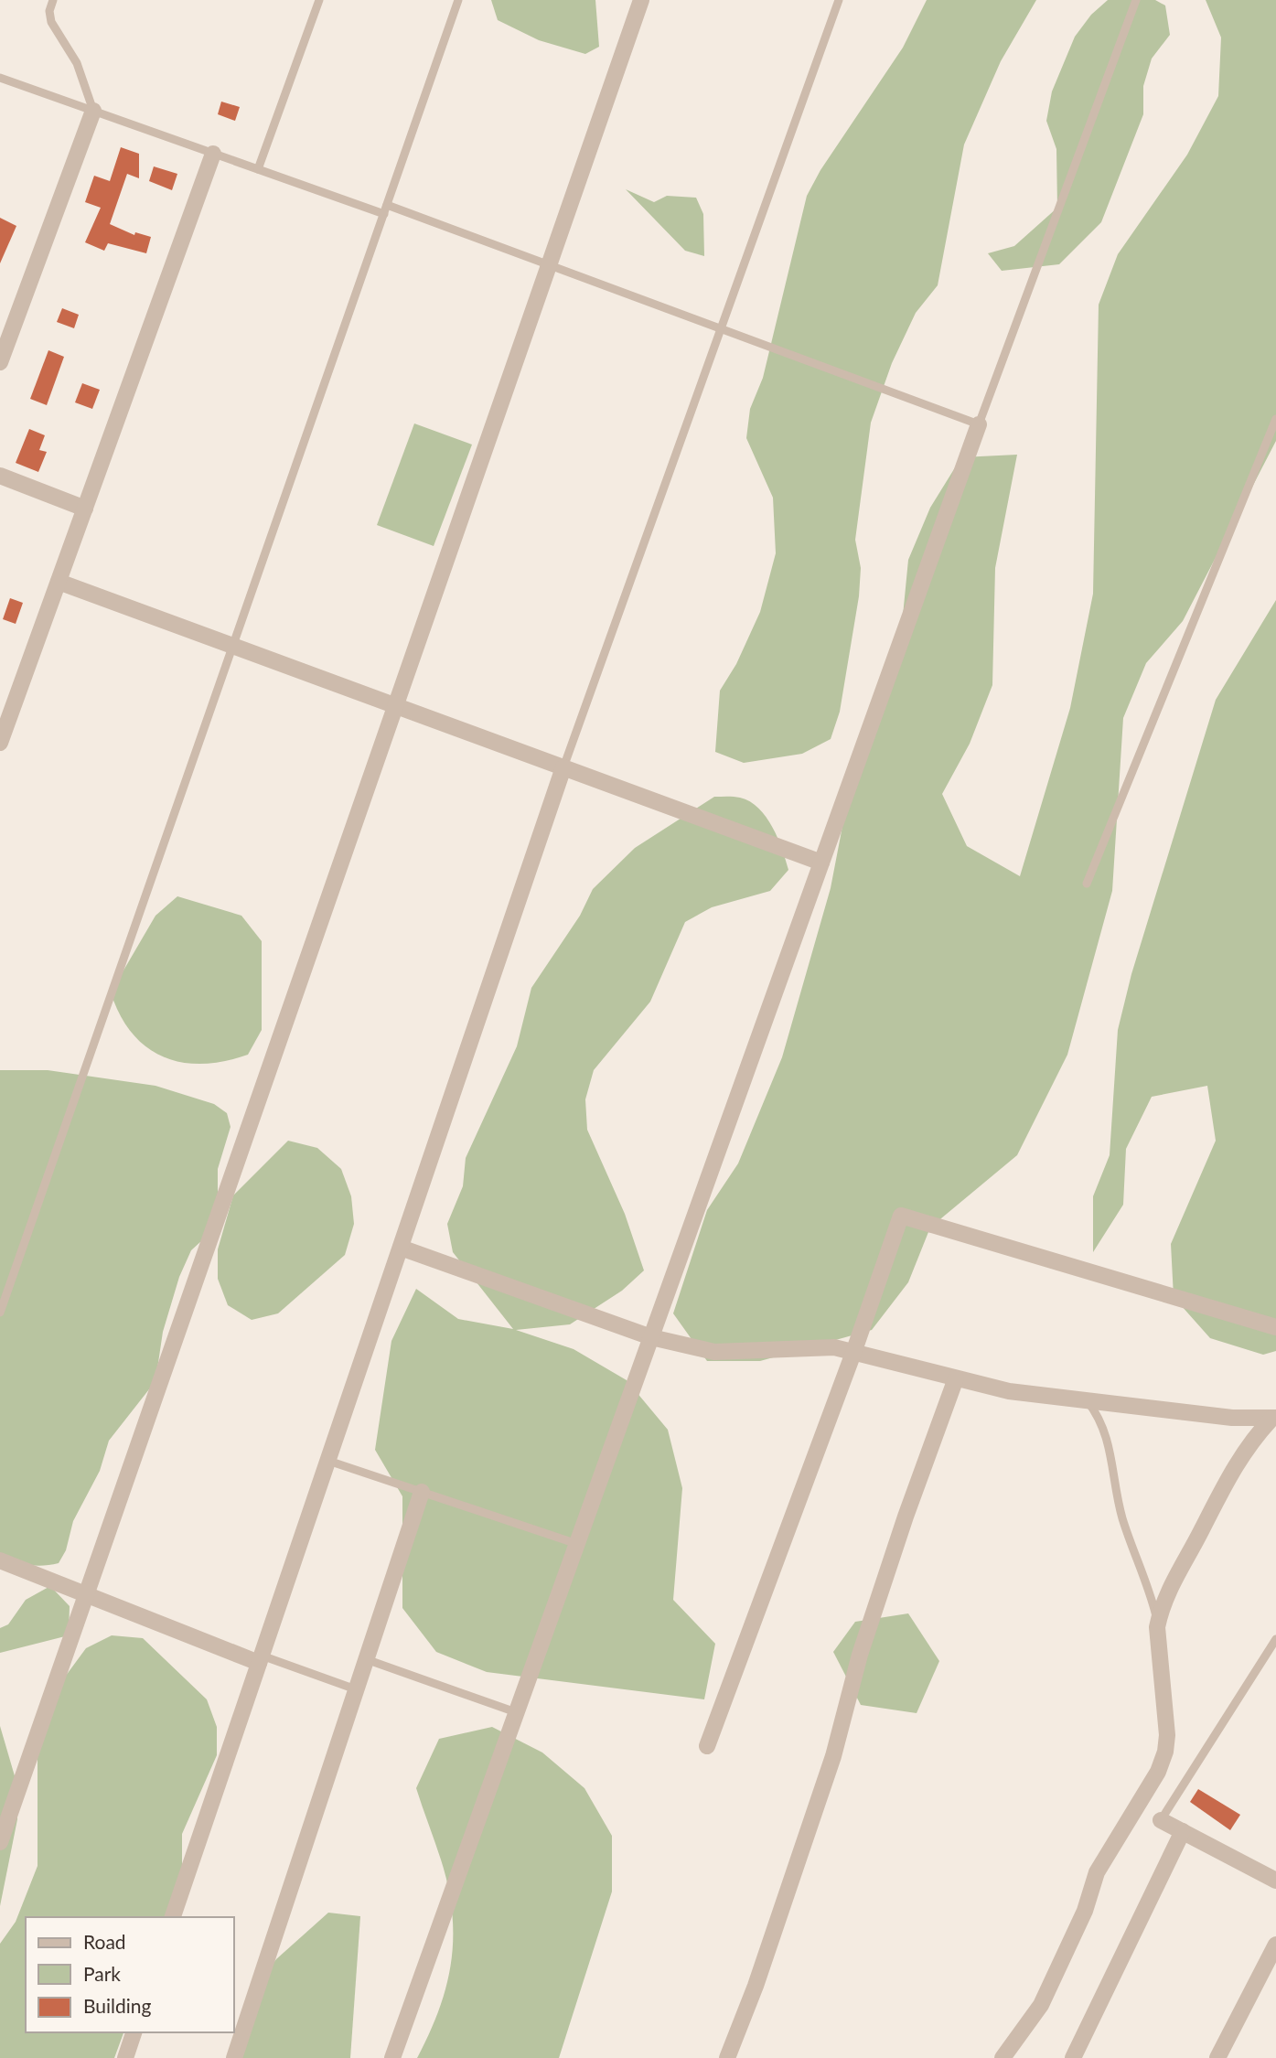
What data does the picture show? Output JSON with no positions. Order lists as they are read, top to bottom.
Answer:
{
  "legend": ["Road", "Park", "Building"]
}
